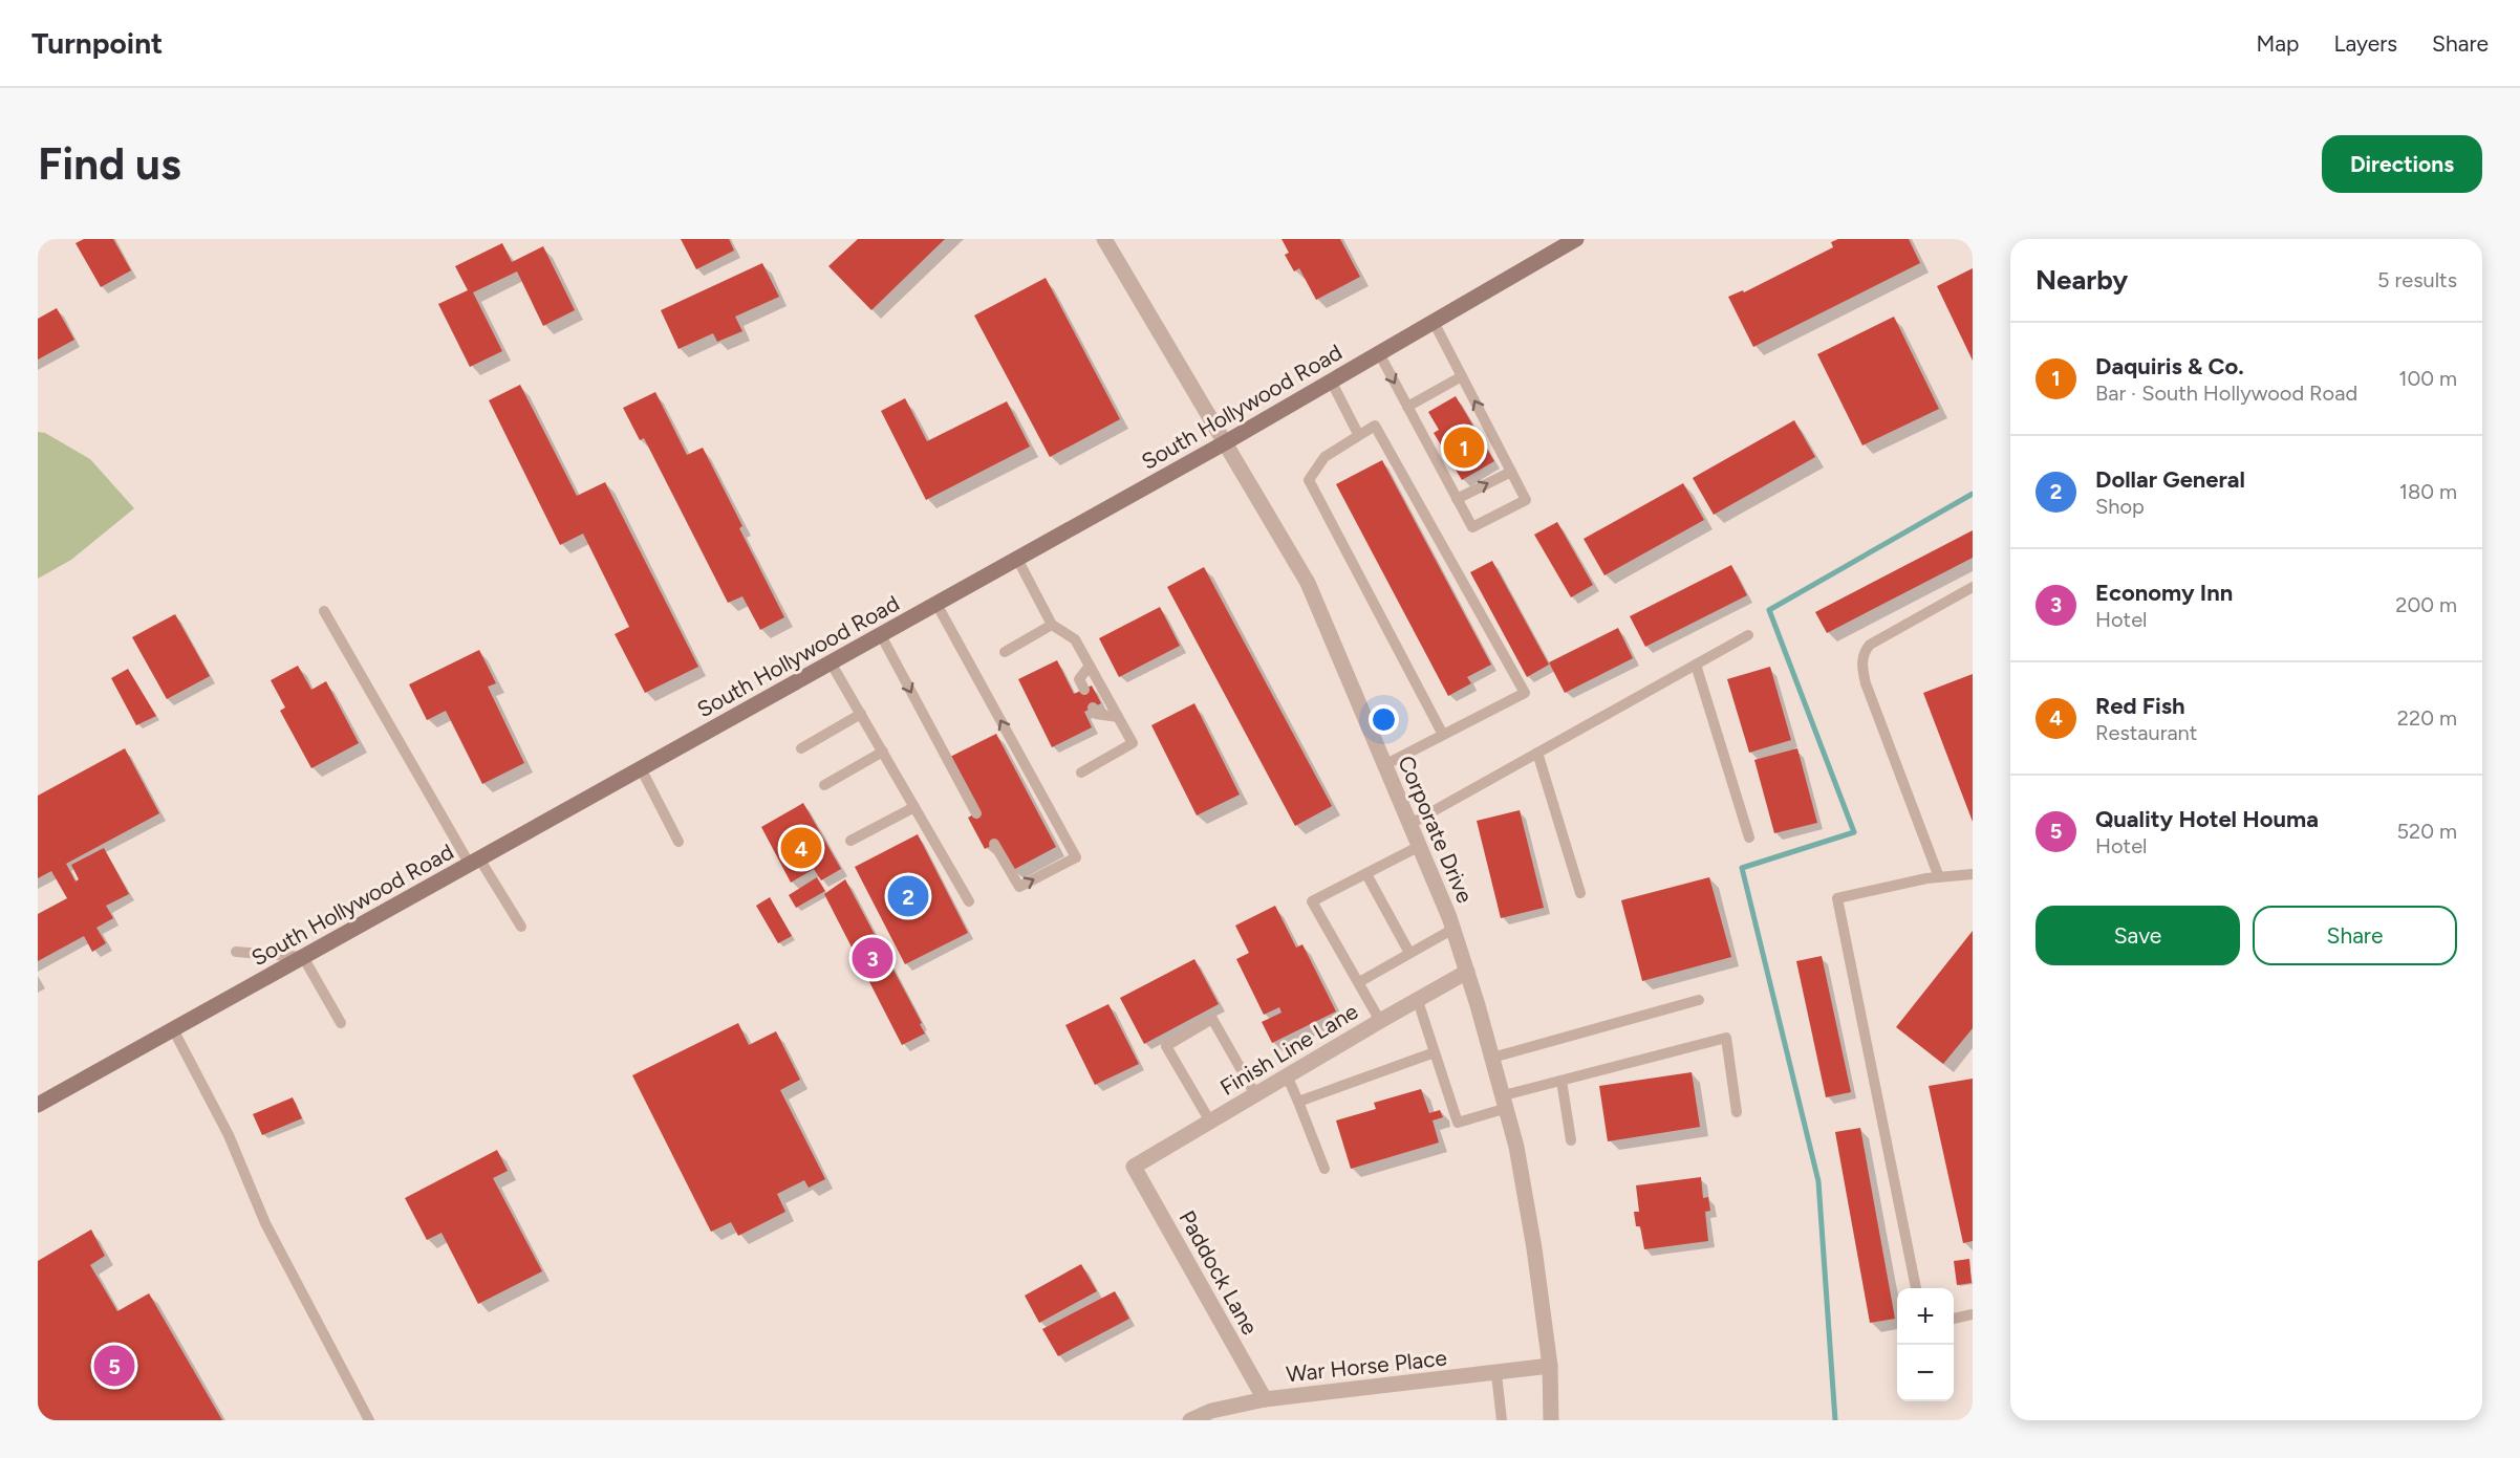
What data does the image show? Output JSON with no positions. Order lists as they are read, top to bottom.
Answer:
{
  "streets": {
    "main road": ["South Hollywood Road"],
    "street": [
      "Corporate Drive",
      "Finish Line Lane",
      "Paddock Lane",
      "War Horse Place"
    ]
  },
  "crossings": [
    ["South Hollywood Road", "Corporate Drive"],
    ["Corporate Drive", "Finish Line Lane"],
    ["Corporate Drive", "War Horse Place"],
    ["Finish Line Lane", "Paddock Lane"],
    ["Paddock Lane", "War Horse Place"]
  ],
  "page": {
    "header": "Turnpoint",
    "nav": ["Map", "Layers", "Share"],
    "buttons": [
      "Directions",
      ["Save", "Share"]
    ],
    "title": "Find us",
    "heading": ["Nearby", "5 results"],
    "list": [
      {
        "mark": "1",
        "name": "Daquiris & Co.",
        "note": "Bar · South Hollywood Road",
        "value": "100 m"
      },
      {
        "mark": "2",
        "name": "Dollar General",
        "note": "Shop",
        "value": "180 m"
      },
      {
        "mark": "3",
        "name": "Economy Inn",
        "note": "Hotel",
        "value": "200 m"
      },
      {
        "mark": "4",
        "name": "Red Fish",
        "note": "Restaurant",
        "value": "220 m"
      },
      {
        "mark": "5",
        "name": "Quality Hotel Houma",
        "note": "Hotel",
        "value": "520 m"
      }
    ],
    "pins": [
      "1",
      "4",
      "2",
      "3",
      "5"
    ],
    "map_buttons": ["+", "−"]
  }
}
